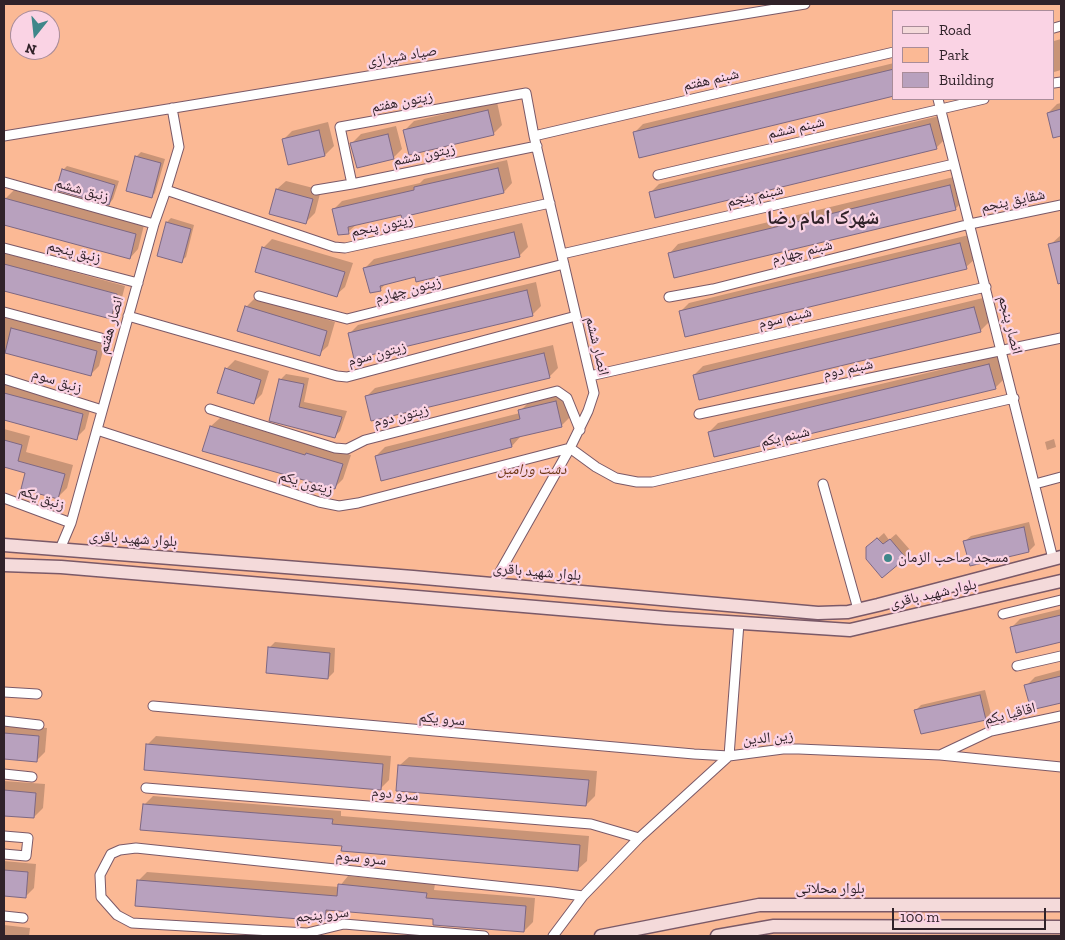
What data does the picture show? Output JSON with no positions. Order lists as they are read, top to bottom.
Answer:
{
  "streets": {
    "street": [
      "صیاد شیرازی",
      "شبنم هفتم",
      "زیتون هفتم",
      "شبنم ششم",
      "زیتون ششم",
      "زنبق ششم",
      "شبنم پنجم",
      "شقایق پنجم",
      "زیتون پنجم",
      "زنبق پنجم",
      "شبنم چهارم",
      "زیتون چهارم",
      "شبنم سوم",
      "انصار هفتم",
      "انصار پنجم",
      "انصار ششم",
      "زیتون سوم",
      "شبنم دوم",
      "زنبق سوم",
      "زیتون دوم",
      "شبنم یکم",
      "زیتون یکم",
      "زنبق یکم",
      "بلوار شهید باقری",
      "اقاقیا یکم",
      "سرو یکم",
      "زین الدین",
      "سرو دوم",
      "سرو سوم",
      "بلوار محلاتی",
      "سرو پنجم"
    ]
  },
  "crossings": [
    ["صیاد شیرازی", "انصار هفتم"],
    ["شبنم هفتم", "انصار ششم"],
    ["زیتون هفتم", "زیتون ششم"],
    ["زیتون هفتم", "انصار ششم"],
    ["شبنم ششم", "انصار پنجم"],
    ["زیتون ششم", "انصار ششم"],
    ["زنبق ششم", "انصار هفتم"],
    ["شبنم پنجم", "انصار پنجم"],
    ["شبنم پنجم", "انصار ششم"],
    ["شقایق پنجم", "شبنم چهارم"],
    ["شقایق پنجم", "انصار پنجم"],
    ["زیتون پنجم", "انصار هفتم"],
    ["زیتون پنجم", "انصار ششم"],
    ["زنبق پنجم", "انصار هفتم"],
    ["شبنم چهارم", "انصار پنجم"],
    ["زیتون چهارم", "انصار ششم"],
    ["شبنم سوم", "انصار پنجم"],
    ["شبنم سوم", "انصار ششم"],
    ["انصار هفتم", "زیتون سوم"],
    ["انصار هفتم", "زنبق سوم"],
    ["انصار هفتم", "زیتون یکم"],
    ["انصار هفتم", "زنبق یکم"],
    ["انصار هفتم", "بلوار شهید باقری"],
    ["انصار پنجم", "شبنم دوم"],
    ["انصار پنجم", "شبنم یکم"],
    ["انصار پنجم", "بلوار شهید باقری"],
    ["انصار ششم", "زیتون سوم"],
    ["انصار ششم", "زیتون دوم"],
    ["انصار ششم", "شبنم یکم"],
    ["انصار ششم", "زیتون یکم"],
    ["انصار ششم", "بلوار شهید باقری"],
    ["شبنم یکم", "زیتون یکم"],
    ["اقاقیا یکم", "زین الدین"],
    ["سرو یکم", "زین الدین"],
    ["زین الدین", "سرو دوم"],
    ["زین الدین", "سرو سوم"],
    ["سرو سوم", "سرو پنجم"]
  ],
  "districts": ["شهرک امام رضا"],
  "parks": ["دشت ورامین"],
  "places": ["مسجد صاحب الزمان"],
  "legend": ["Road", "Park", "Building"],
  "scale_bar": "100 m",
  "north": "bottom"
}
